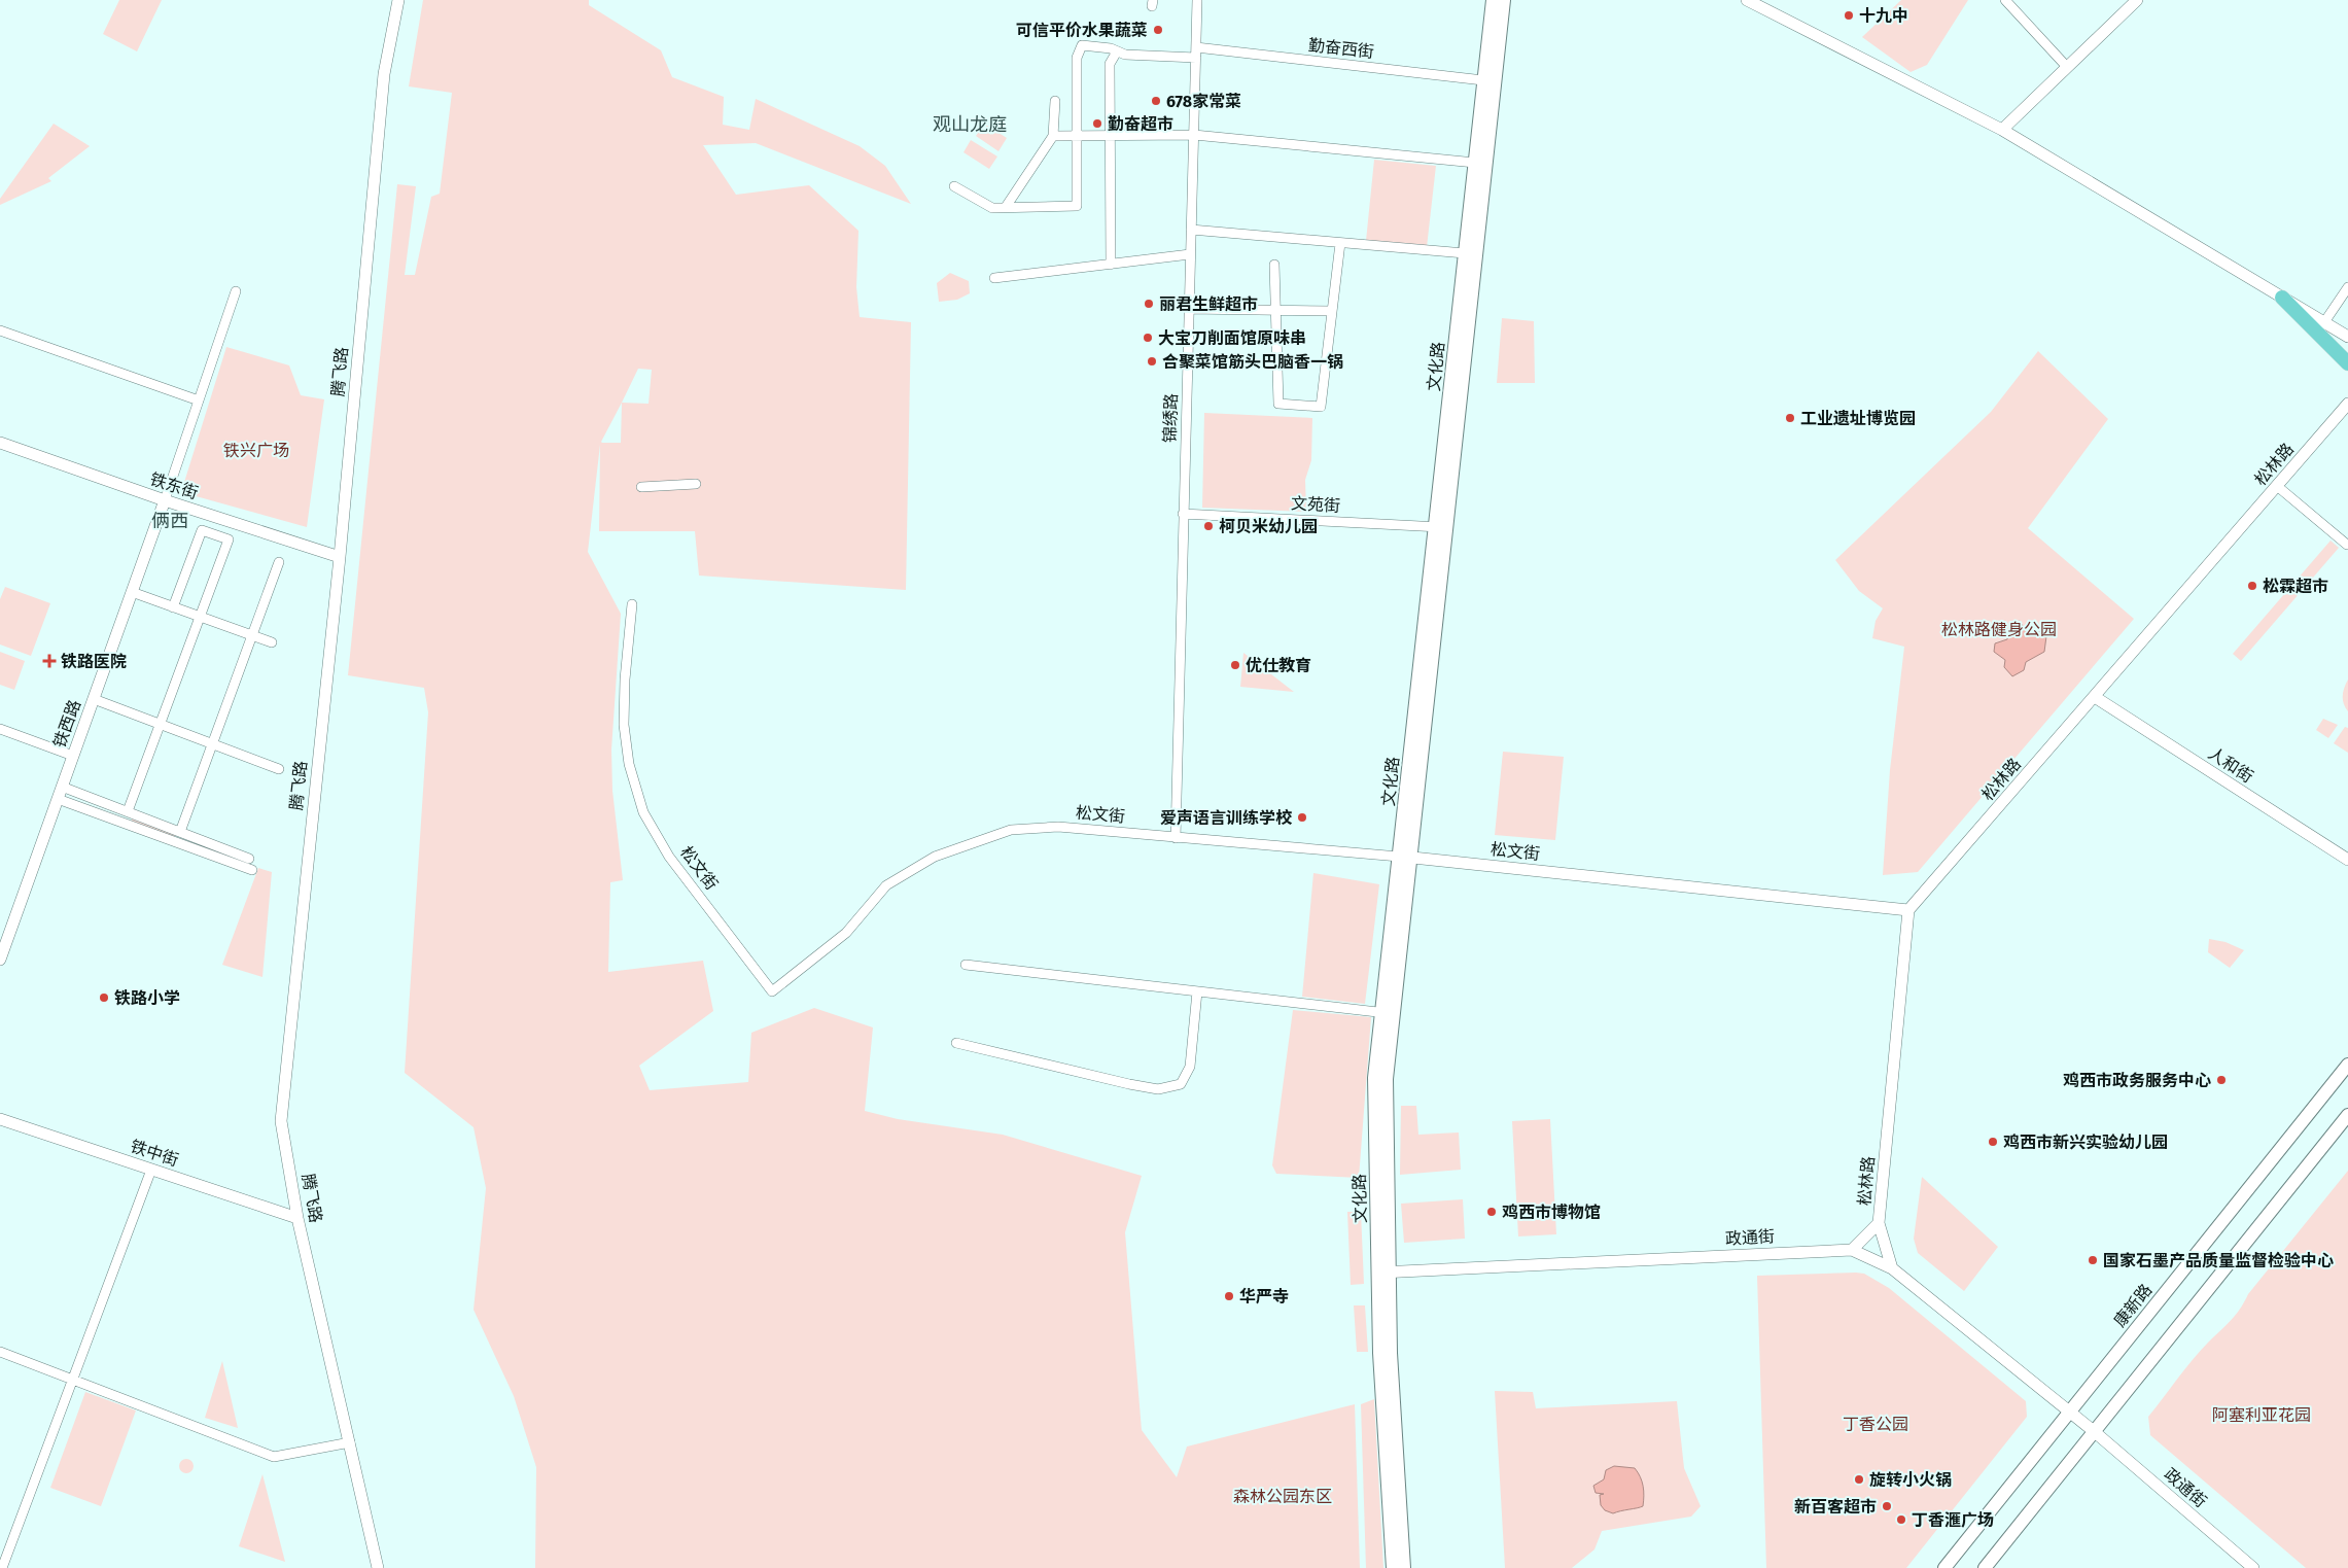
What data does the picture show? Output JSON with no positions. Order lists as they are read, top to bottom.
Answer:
{
  "streets": {
    "main road": ["文化路", "康新路"],
    "street": [
      "勤奋西街",
      "腾飞路",
      "锦绣路",
      "松林路",
      "铁东街",
      "文苑街",
      "铁西路",
      "人和街",
      "松文街",
      "铁中街",
      "政通街"
    ]
  },
  "crossings": [
    ["勤奋西街", "文化路"],
    ["勤奋西街", "锦绣路"],
    ["文化路", "文苑街"],
    ["文化路", "松文街"],
    ["文化路", "政通街"],
    ["腾飞路", "铁东街"],
    ["腾飞路", "铁中街"],
    ["锦绣路", "文苑街"],
    ["锦绣路", "松文街"],
    ["松林路", "人和街"],
    ["松林路", "松文街"],
    ["松林路", "政通街"],
    ["铁东街", "铁西路"],
    ["政通街", "康新路"]
  ],
  "districts": ["观山龙庭", "俩西"],
  "parks": [
    "铁兴广场",
    "松林路健身公园",
    "阿塞利亚花园",
    "丁香公园",
    "森林公园东区"
  ],
  "places": {
    "other": [
      "十九中",
      "可信平价水果蔬菜",
      "678家常菜",
      "勤奋超市",
      "丽君生鲜超市",
      "大宝刀削面馆原味串",
      "合聚菜馆筋头巴脑香一锅",
      "工业遗址博览园",
      "柯贝米幼儿园",
      "松霖超市",
      "优仕教育",
      "爱声语言训练学校",
      "铁路小学",
      "鸡西市政务服务中心",
      "鸡西市新兴实验幼儿园",
      "鸡西市博物馆",
      "国家石墨产品质量监督检验中心",
      "华严寺",
      "旋转小火锅",
      "新百客超市",
      "丁香滙广场"
    ],
    "health": ["铁路医院"]
  }
}
